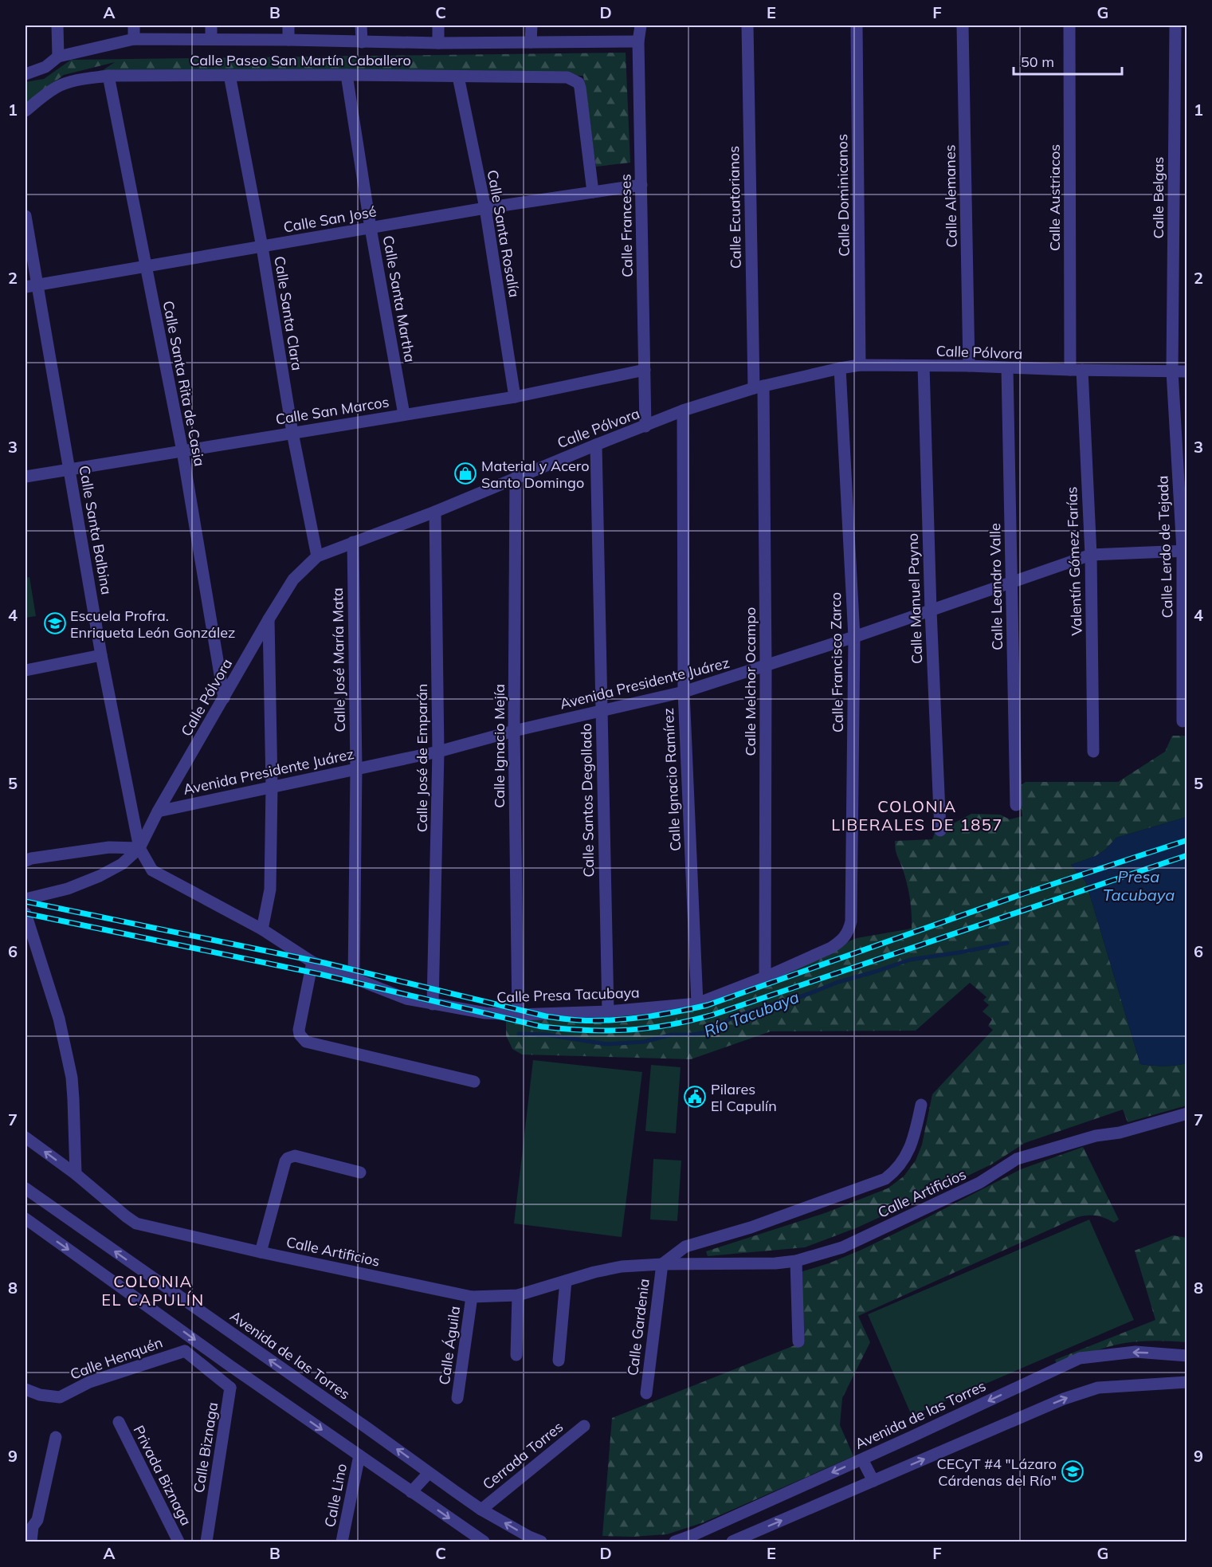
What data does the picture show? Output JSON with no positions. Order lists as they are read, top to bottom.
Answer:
{
  "streets": {
    "street": [
      "Calle Paseo San Martín Caballero",
      "Calle Dominicanos",
      "Calle Alemanes",
      "Calle Austriacos",
      "Calle Belgas",
      "Calle Ecuatorianos",
      "Calle San José",
      "Calle Franceses",
      "Calle Santa Rosalía",
      "Calle Santa Martha",
      "Calle Santa Clara",
      "Calle Pólvora",
      "Calle Santa Rita de Casia",
      "Calle San Marcos",
      "Calle Santa Balbina",
      "Calle Lerdo de Tejada",
      "Valentín Gómez Farías",
      "Calle Leandro Valle",
      "Calle Manuel Payno",
      "Calle José María Mata",
      "Calle Francisco Zarco",
      "Calle Melchor Ocampo",
      "Avenida Presidente Juárez",
      "Calle Ignacio Mejía",
      "Calle José de Emparán",
      "Calle Ignacio Ramírez",
      "Calle Santos Degollado",
      "Calle Presa Tacubaya",
      "Calle Artificios",
      "Calle Gardenia",
      "Calle Águila",
      "Avenida de las Torres",
      "Calle Henquén",
      "Calle Biznaga",
      "Cerrada Torres",
      "Privada Biznaga",
      "Calle Lino"
    ]
  },
  "crossings": [
    ["Calle Paseo San Martín Caballero", "Calle San José"],
    ["Calle Paseo San Martín Caballero", "Calle Santa Rosalía"],
    ["Calle Paseo San Martín Caballero", "Calle Santa Martha"],
    ["Calle Paseo San Martín Caballero", "Calle Santa Clara"],
    ["Calle Paseo San Martín Caballero", "Calle Santa Rita de Casia"],
    ["Calle Dominicanos", "Calle Pólvora"],
    ["Calle Alemanes", "Calle Pólvora"],
    ["Calle Austriacos", "Calle Pólvora"],
    ["Calle Austriacos", "Valentín Gómez Farías"],
    ["Calle Belgas", "Calle Pólvora"],
    ["Calle Belgas", "Calle Lerdo de Tejada"],
    ["Calle Ecuatorianos", "Calle Pólvora"],
    ["Calle Ecuatorianos", "Calle Melchor Ocampo"],
    ["Calle San José", "Calle Franceses"],
    ["Calle San José", "Calle Santa Rosalía"],
    ["Calle San José", "Calle Santa Martha"],
    ["Calle San José", "Calle Santa Clara"],
    ["Calle San José", "Calle Santa Rita de Casia"],
    ["Calle San José", "Calle Santa Balbina"],
    ["Calle Franceses", "Calle Pólvora"],
    ["Calle Franceses", "Calle San Marcos"],
    ["Calle Santa Rosalía", "Calle San Marcos"],
    ["Calle Santa Martha", "Calle San Marcos"],
    ["Calle Santa Clara", "Calle Pólvora"],
    ["Calle Santa Clara", "Calle San Marcos"],
    ["Calle Pólvora", "Calle Santa Rita de Casia"],
    ["Calle Pólvora", "Calle Santa Balbina"],
    ["Calle Pólvora", "Calle Lerdo de Tejada"],
    ["Calle Pólvora", "Valentín Gómez Farías"],
    ["Calle Pólvora", "Calle Leandro Valle"],
    ["Calle Pólvora", "Calle Manuel Payno"],
    ["Calle Pólvora", "Calle José María Mata"],
    ["Calle Pólvora", "Calle Francisco Zarco"],
    ["Calle Pólvora", "Calle Melchor Ocampo"],
    ["Calle Pólvora", "Avenida Presidente Juárez"],
    ["Calle Pólvora", "Calle Ignacio Mejía"],
    ["Calle Pólvora", "Calle José de Emparán"],
    ["Calle Pólvora", "Calle Ignacio Ramírez"],
    ["Calle Pólvora", "Calle Santos Degollado"],
    ["Calle Pólvora", "Calle Presa Tacubaya"],
    ["Calle Santa Rita de Casia", "Calle San Marcos"],
    ["Calle San Marcos", "Calle Santa Balbina"],
    ["Calle Santa Balbina", "Calle Presa Tacubaya"],
    ["Calle Lerdo de Tejada", "Avenida Presidente Juárez"],
    ["Valentín Gómez Farías", "Avenida Presidente Juárez"],
    ["Calle Leandro Valle", "Avenida Presidente Juárez"],
    ["Calle Manuel Payno", "Avenida Presidente Juárez"],
    ["Calle José María Mata", "Avenida Presidente Juárez"],
    ["Calle José María Mata", "Calle Presa Tacubaya"],
    ["Calle Francisco Zarco", "Avenida Presidente Juárez"],
    ["Calle Francisco Zarco", "Calle Presa Tacubaya"],
    ["Calle Melchor Ocampo", "Avenida Presidente Juárez"],
    ["Calle Melchor Ocampo", "Calle Presa Tacubaya"],
    ["Avenida Presidente Juárez", "Calle Ignacio Mejía"],
    ["Avenida Presidente Juárez", "Calle José de Emparán"],
    ["Avenida Presidente Juárez", "Calle Ignacio Ramírez"],
    ["Avenida Presidente Juárez", "Calle Santos Degollado"],
    ["Calle Ignacio Mejía", "Calle Presa Tacubaya"],
    ["Calle José de Emparán", "Calle Presa Tacubaya"],
    ["Calle Ignacio Ramírez", "Calle Presa Tacubaya"],
    ["Calle Santos Degollado", "Calle Presa Tacubaya"],
    ["Calle Artificios", "Calle Gardenia"],
    ["Calle Artificios", "Calle Águila"],
    ["Avenida de las Torres", "Cerrada Torres"],
    ["Calle Henquén", "Calle Biznaga"]
  ],
  "one_way": ["Avenida de las Torres"],
  "districts": ["COLONIA LIBERALES DE 1857", "COLONIA EL CAPULÍN"],
  "water": ["Presa Tacubaya", "Río Tacubaya"],
  "places": {
    "shop": ["Material y Acero Santo Domingo"],
    "school or university": ["Escuela Profra. Enriqueta León González", "CECyT #4 \"Lázaro Cárdenas del Río\""],
    "public building": ["Pilares El Capulín"]
  },
  "scale_bar": "50 m",
  "grid": {
    "columns": [
      "A",
      "B",
      "C",
      "D",
      "E",
      "F",
      "G"
    ],
    "rows": [
      "1",
      "2",
      "3",
      "4",
      "5",
      "6",
      "7",
      "8",
      "9"
    ]
  }
}
